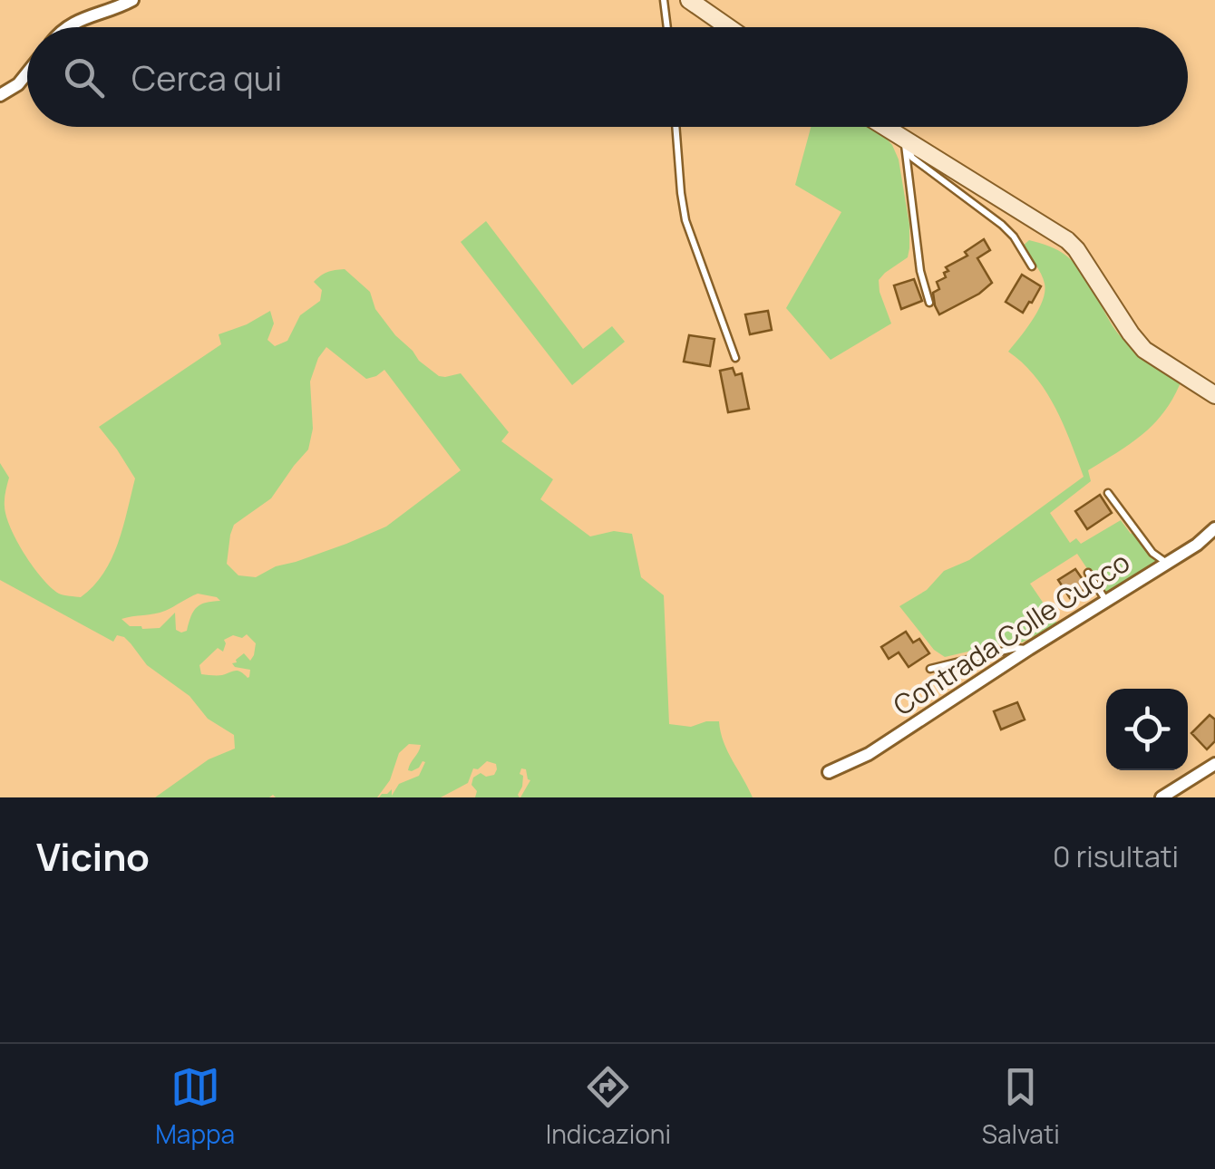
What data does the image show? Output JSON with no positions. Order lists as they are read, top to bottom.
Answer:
{
  "streets": {
    "street": ["Contrada Colle Cucco"]
  },
  "page": {
    "search": "Cerca qui",
    "heading": ["Vicino", "0 risultati"],
    "nav": ["Mappa", "Indicazioni", "Salvati"]
  }
}
